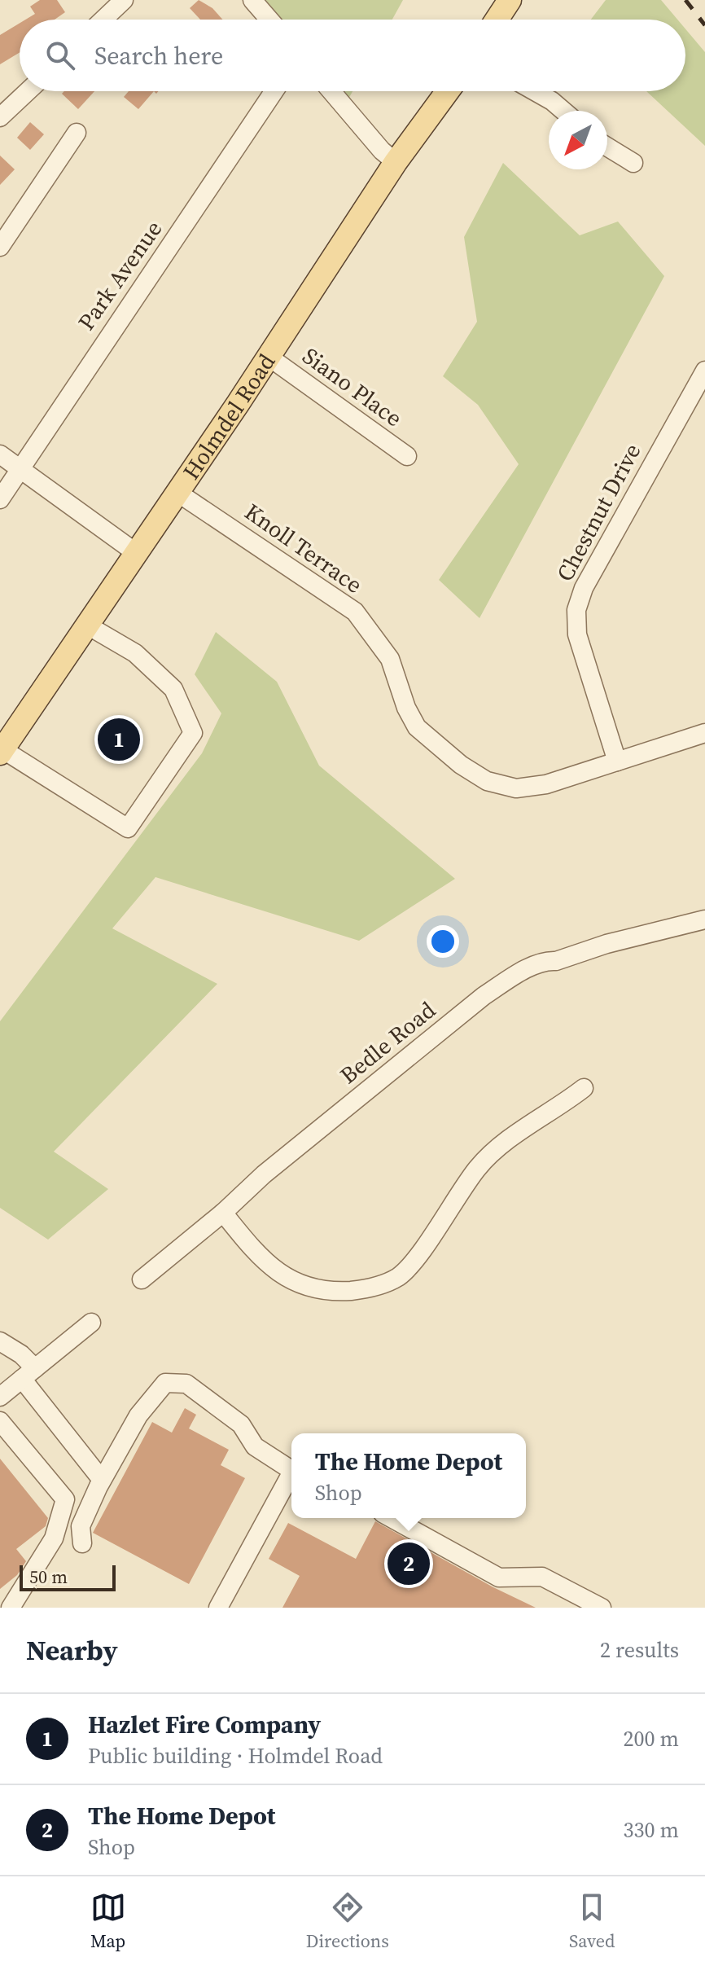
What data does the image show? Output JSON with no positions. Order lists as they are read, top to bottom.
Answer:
{
  "streets": {
    "main road": ["Holmdel Road"],
    "street": [
      "Park Avenue",
      "Siano Place",
      "Chestnut Drive",
      "Knoll Terrace",
      "Bedle Road"
    ]
  },
  "crossings": [
    ["Siano Place", "Holmdel Road"],
    ["Holmdel Road", "Knoll Terrace"],
    ["Chestnut Drive", "Knoll Terrace"]
  ],
  "scale_bar": "50 m",
  "north": "bottom left",
  "page": {
    "search": "Search here",
    "pins": ["1", "2"],
    "popup": ["The Home Depot", "Shop"],
    "scale": "50 m",
    "heading": ["Nearby", "2 results"],
    "list": [
      {
        "mark": "1",
        "name": "Hazlet Fire Company",
        "note": "Public building · Holmdel Road",
        "value": "200 m"
      },
      {
        "mark": "2",
        "name": "The Home Depot",
        "note": "Shop",
        "value": "330 m"
      }
    ],
    "nav": ["Map", "Directions", "Saved"]
  }
}
